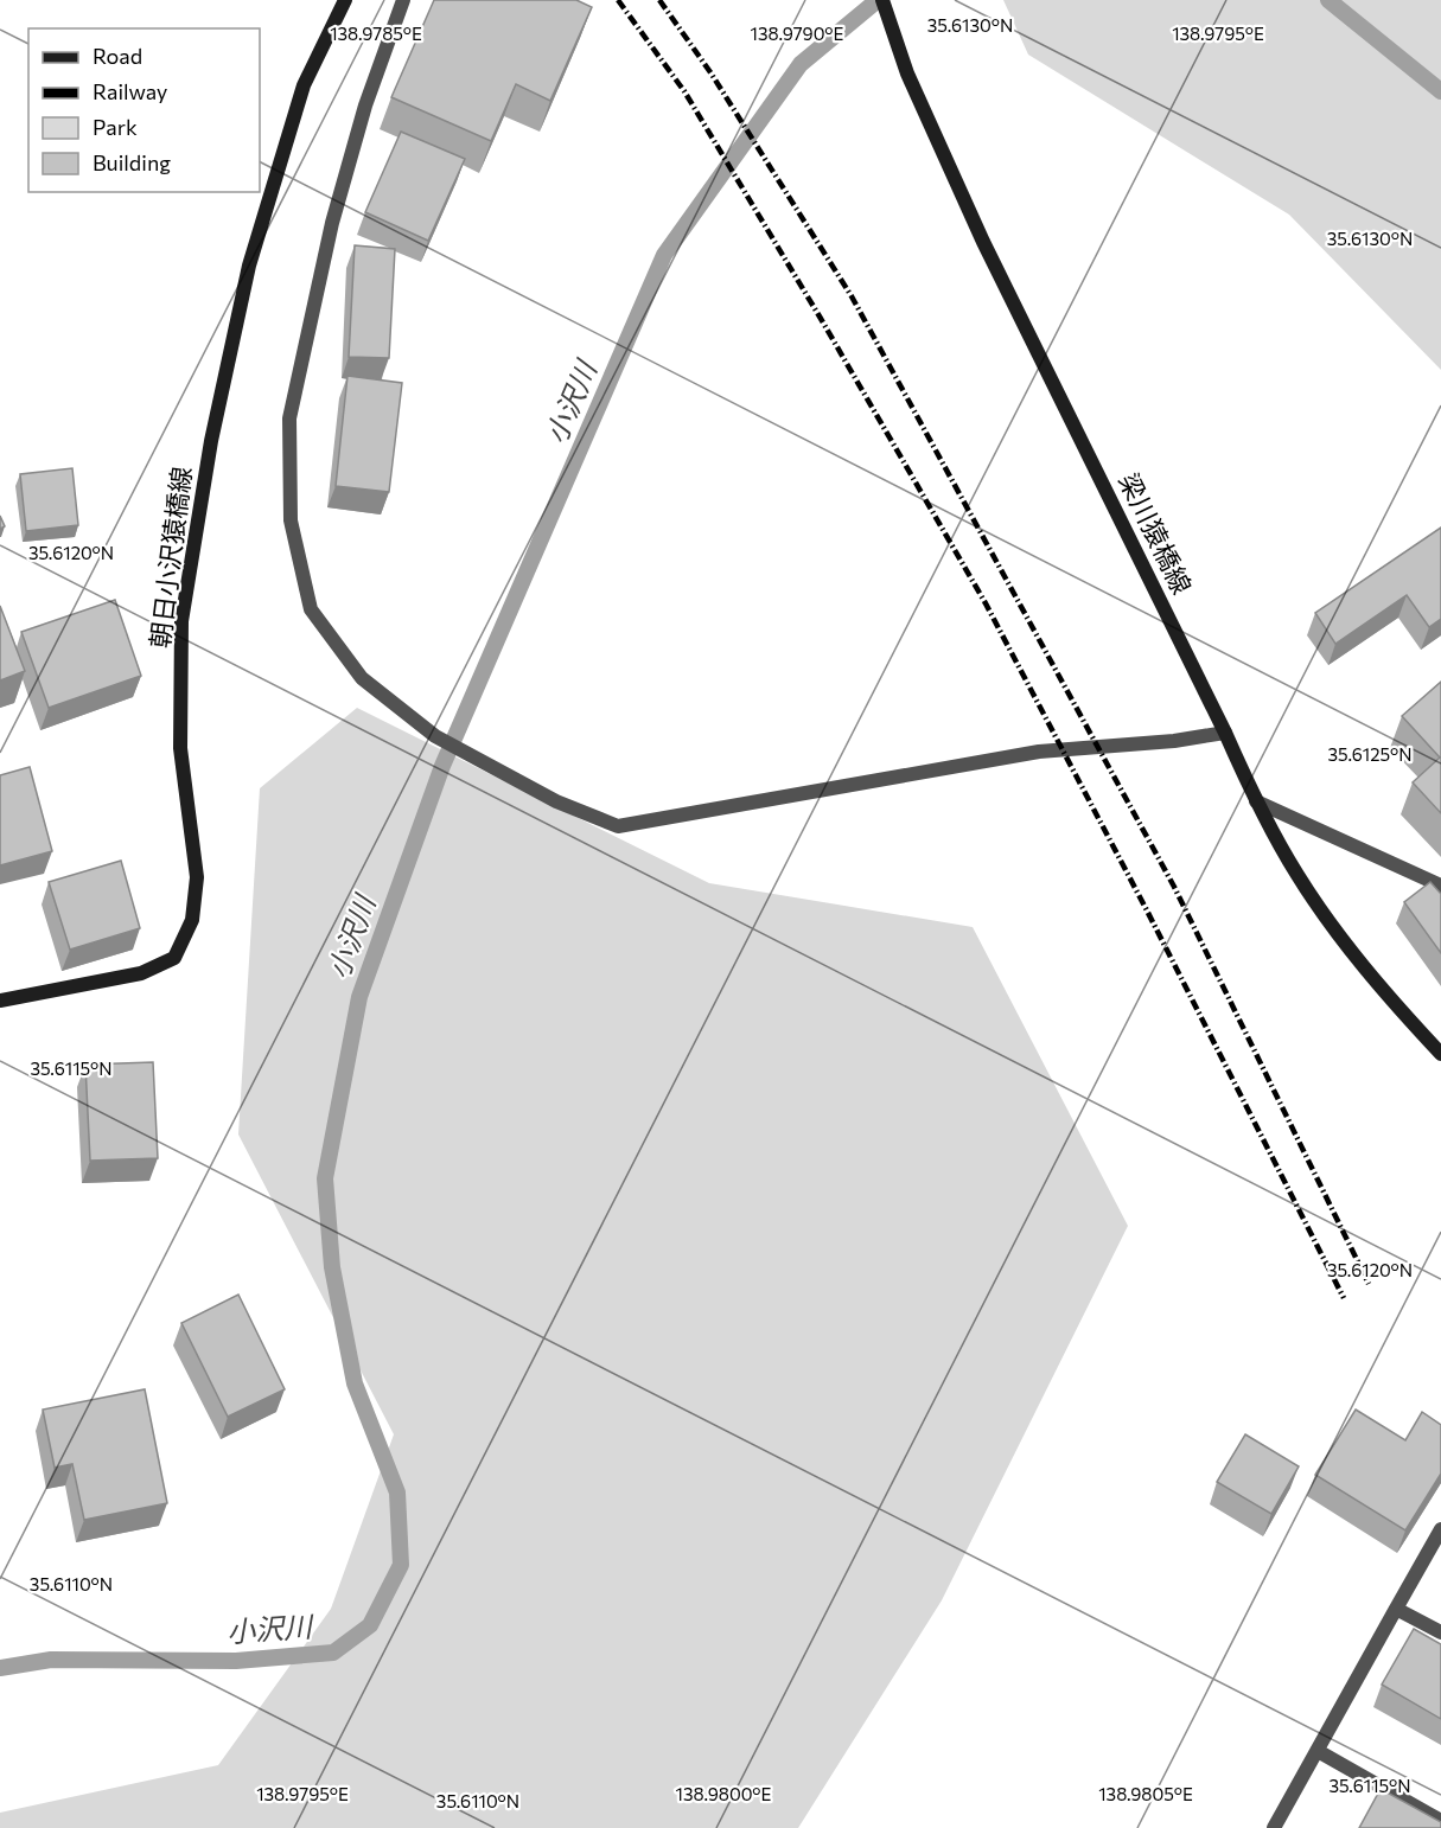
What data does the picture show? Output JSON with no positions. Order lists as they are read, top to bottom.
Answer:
{
  "streets": {
    "main road": ["梁川猿橋線", "朝日小沢猿橋線"]
  },
  "water": ["小沢川"],
  "legend": [
    "Road",
    "Railway",
    "Park",
    "Building"
  ],
  "coordinates": [
    "35.6130°N",
    "138.9785°E",
    "138.9790°E",
    "138.9795°E",
    "35.6120°N",
    "35.6125°N",
    "35.6115°N",
    "35.6110°N",
    "138.9800°E",
    "138.9805°E"
  ]
}
